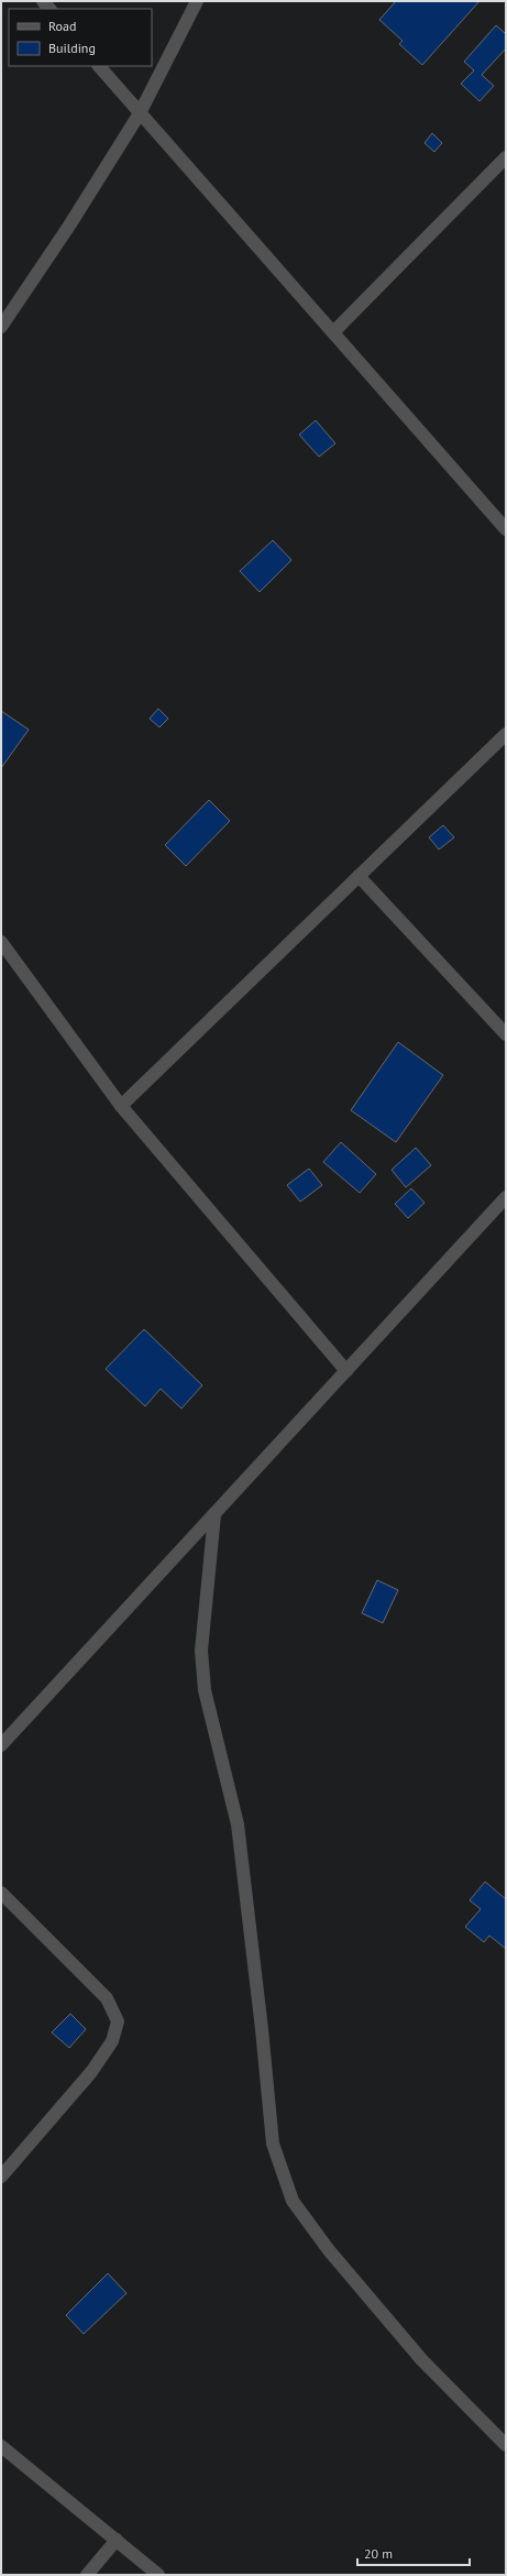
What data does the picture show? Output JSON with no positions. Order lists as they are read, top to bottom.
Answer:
{
  "legend": ["Road", "Building"],
  "scale_bar": "20 m"
}
